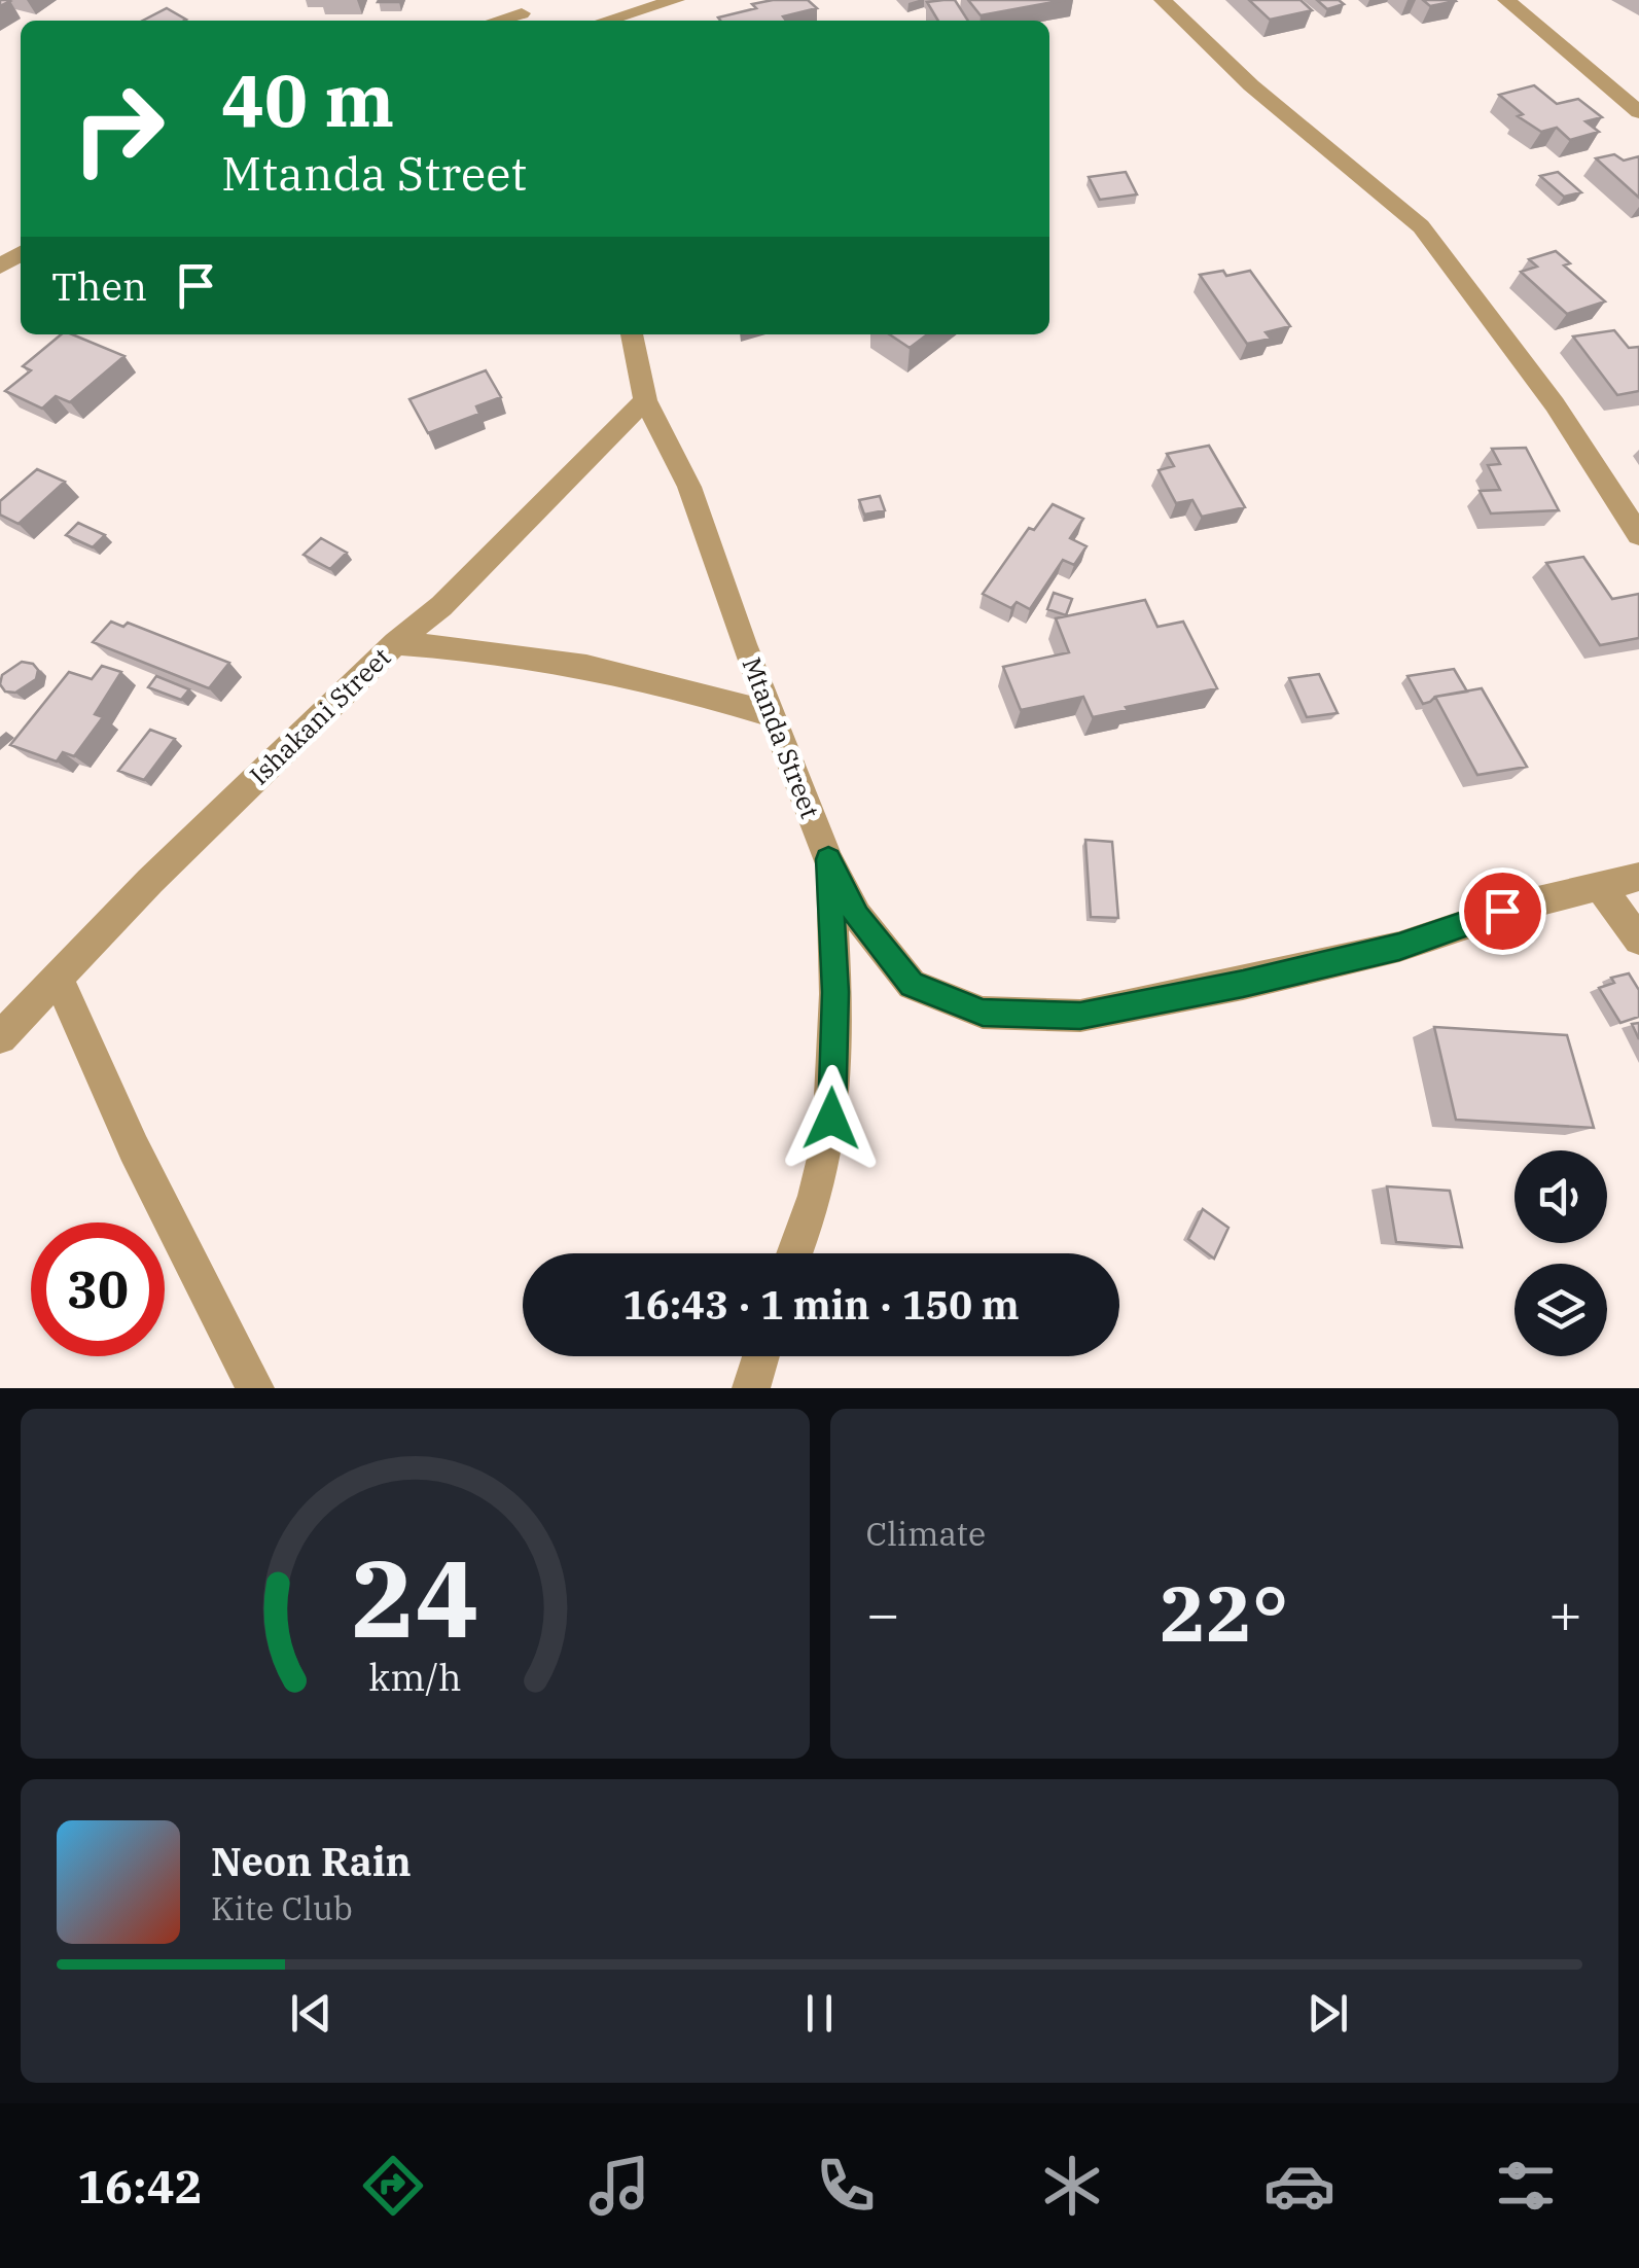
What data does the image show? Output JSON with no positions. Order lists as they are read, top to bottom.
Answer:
{
  "streets": {
    "street": ["Ishakani Street", "Mtanda Street"]
  },
  "crossings": [
    ["Ishakani Street", "Mtanda Street"]
  ],
  "page": {
    "turn": ["40 m", "Mtanda Street"],
    "then": "Then",
    "limit": "30",
    "trip": "16:43 · 1 min · 150 m",
    "tile": "Climate",
    "heat": ["−", "22°", "+"],
    "song": ["Neon Rain", "Kite Club"],
    "tabs": "16:42",
    "gauge": ["24", "km/h"]
  }
}
